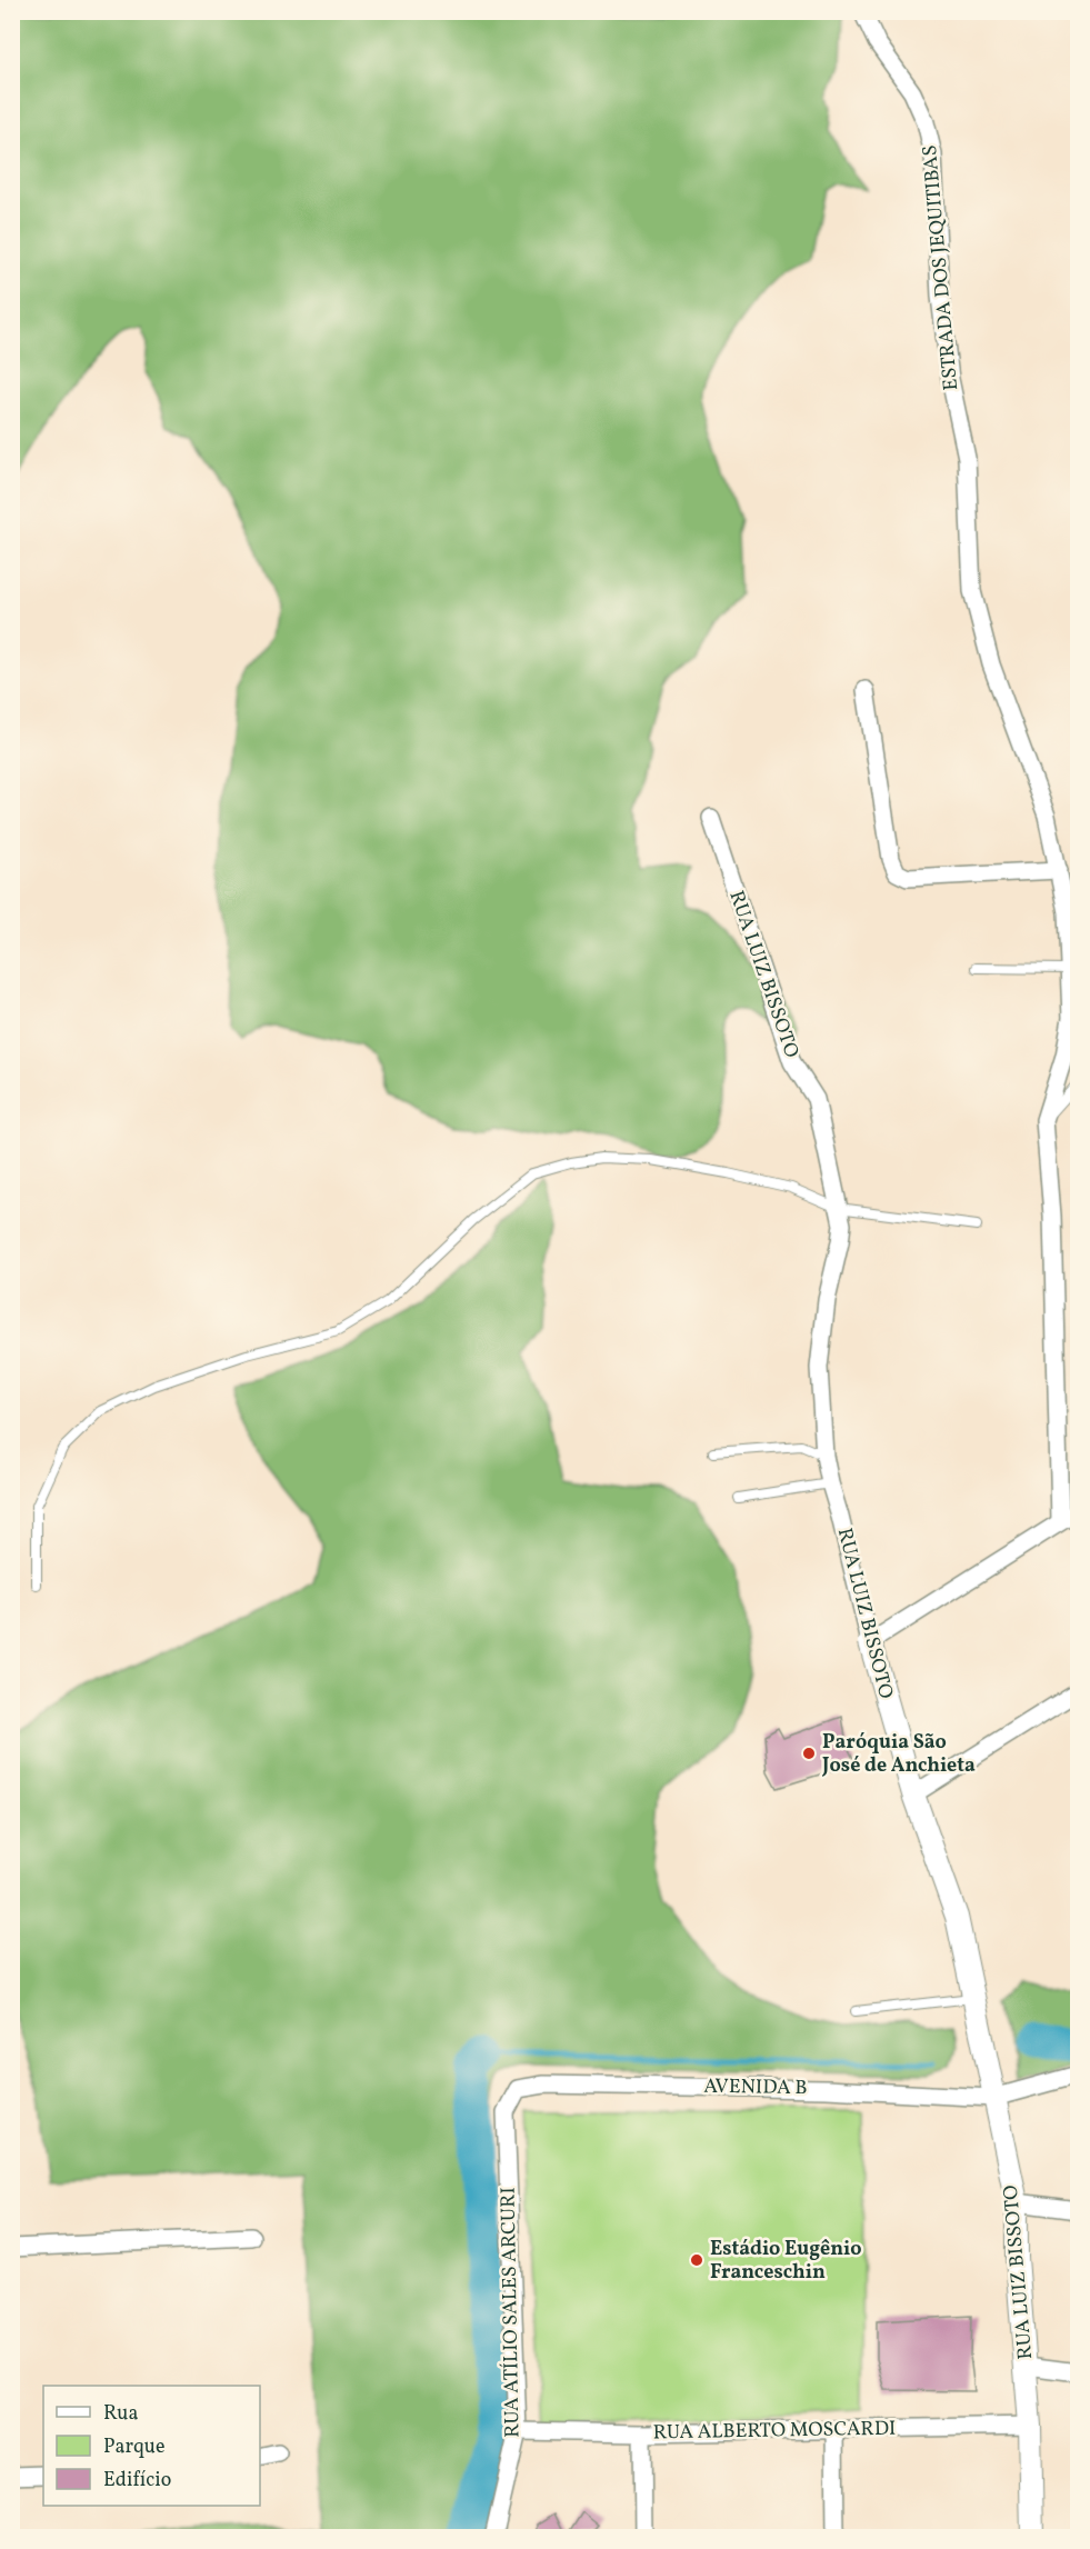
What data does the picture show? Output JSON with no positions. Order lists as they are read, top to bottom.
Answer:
{
  "streets": {
    "street": [
      "ESTRADA DOS JEQUITIBAS",
      "RUA LUIZ BISSOTO",
      "AVENIDA B",
      "RUA ATÍLIO SALES ARCURI",
      "RUA ALBERTO MOSCARDI"
    ]
  },
  "crossings": [
    ["RUA LUIZ BISSOTO", "AVENIDA B"],
    ["RUA LUIZ BISSOTO", "RUA ALBERTO MOSCARDI"],
    ["AVENIDA B", "RUA ATÍLIO SALES ARCURI"],
    ["RUA ATÍLIO SALES ARCURI", "RUA ALBERTO MOSCARDI"]
  ],
  "places": ["Paróquia São José de Anchieta", "Estádio Eugênio Franceschin"],
  "legend": ["Rua", "Parque", "Edifício"]
}
